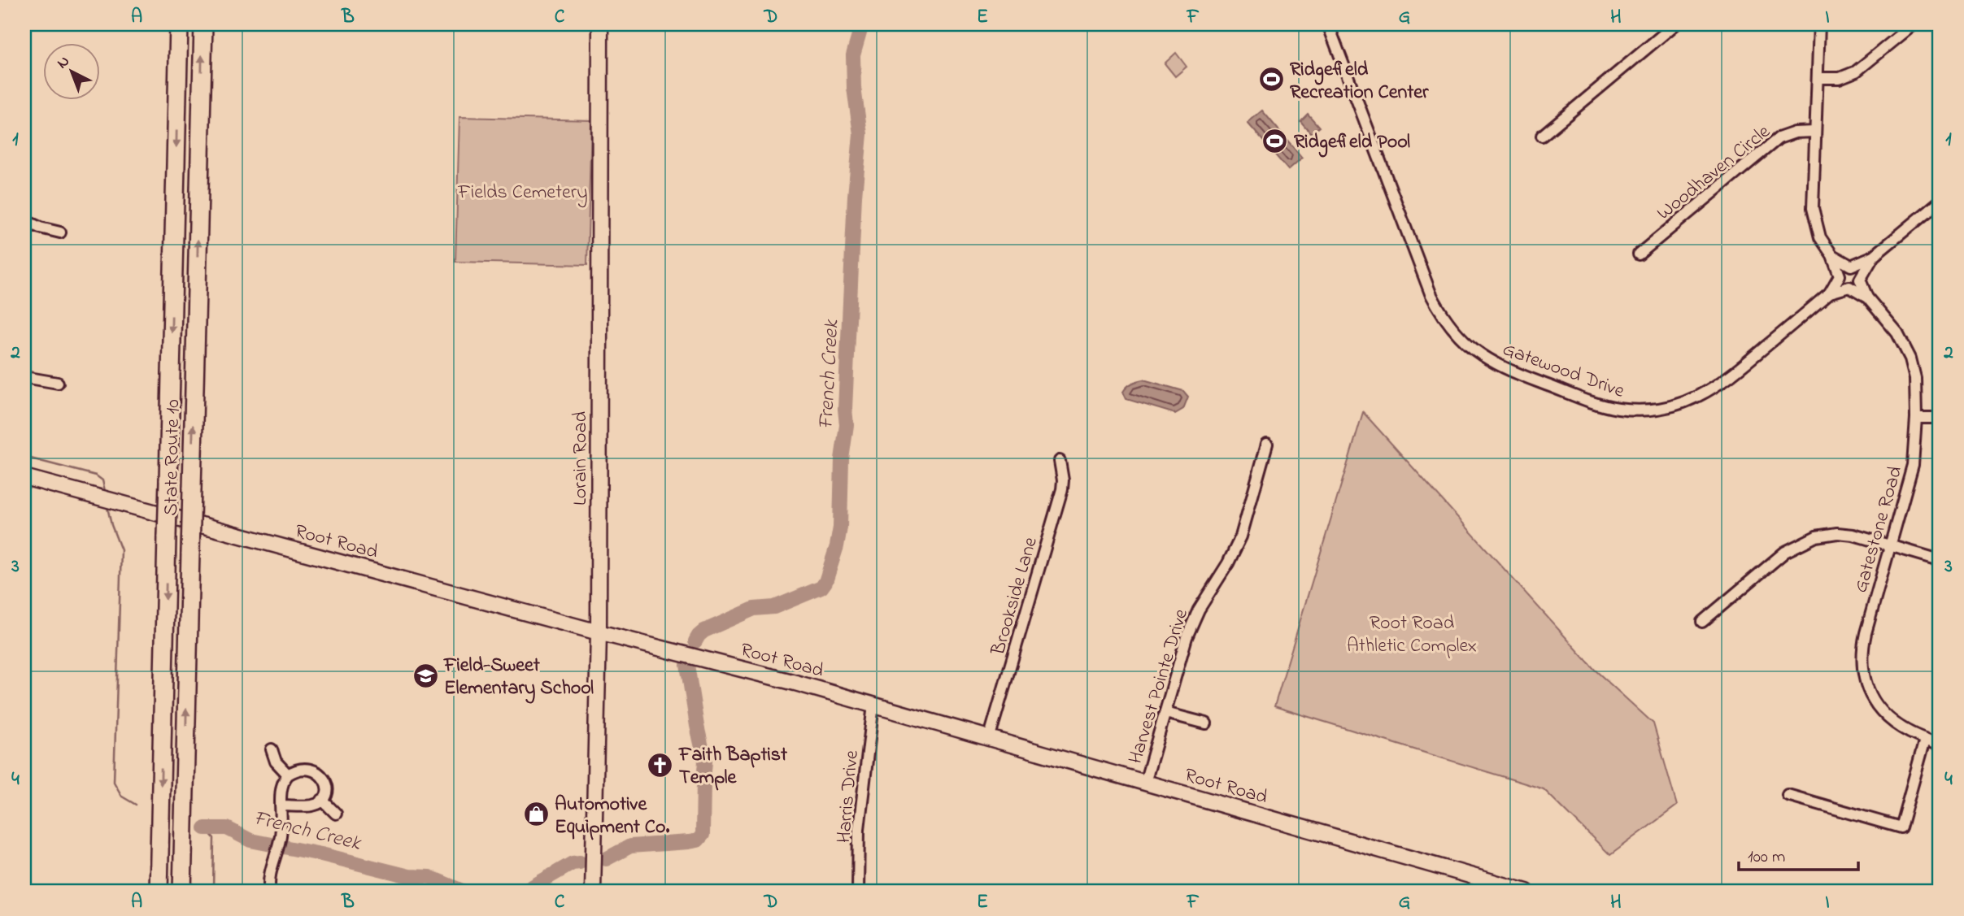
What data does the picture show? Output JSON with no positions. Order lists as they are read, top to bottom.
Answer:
{
  "streets": {
    "highway": ["State Route 10"],
    "street": [
      "Woodhaven Circle",
      "Gatewood Drive",
      "Lorain Road",
      "Gatestone Road",
      "Root Road",
      "Brookside Lane",
      "Harvest Pointe Drive",
      "Harris Drive"
    ]
  },
  "crossings": [
    ["Gatewood Drive", "Gatestone Road"],
    ["Lorain Road", "Root Road"],
    ["Root Road", "Brookside Lane"],
    ["Root Road", "Harvest Pointe Drive"],
    ["Root Road", "Harris Drive"]
  ],
  "water": ["French Creek"],
  "parks": ["Fields Cemetery", "Root Road Athletic Complex"],
  "places": {
    "sports": ["Ridgefield Recreation Center", "Ridgefield Pool"],
    "school or university": ["Field-Sweet Elementary School"],
    "church": ["Faith Baptist Temple"],
    "shop": ["Automotive Equipment Co."]
  },
  "scale_bar": "100 m",
  "north": "top left",
  "grid": {
    "columns": [
      "A",
      "B",
      "C",
      "D",
      "E",
      "F",
      "G",
      "H",
      "I"
    ],
    "rows": [
      "1",
      "2",
      "3",
      "4"
    ]
  }
}
